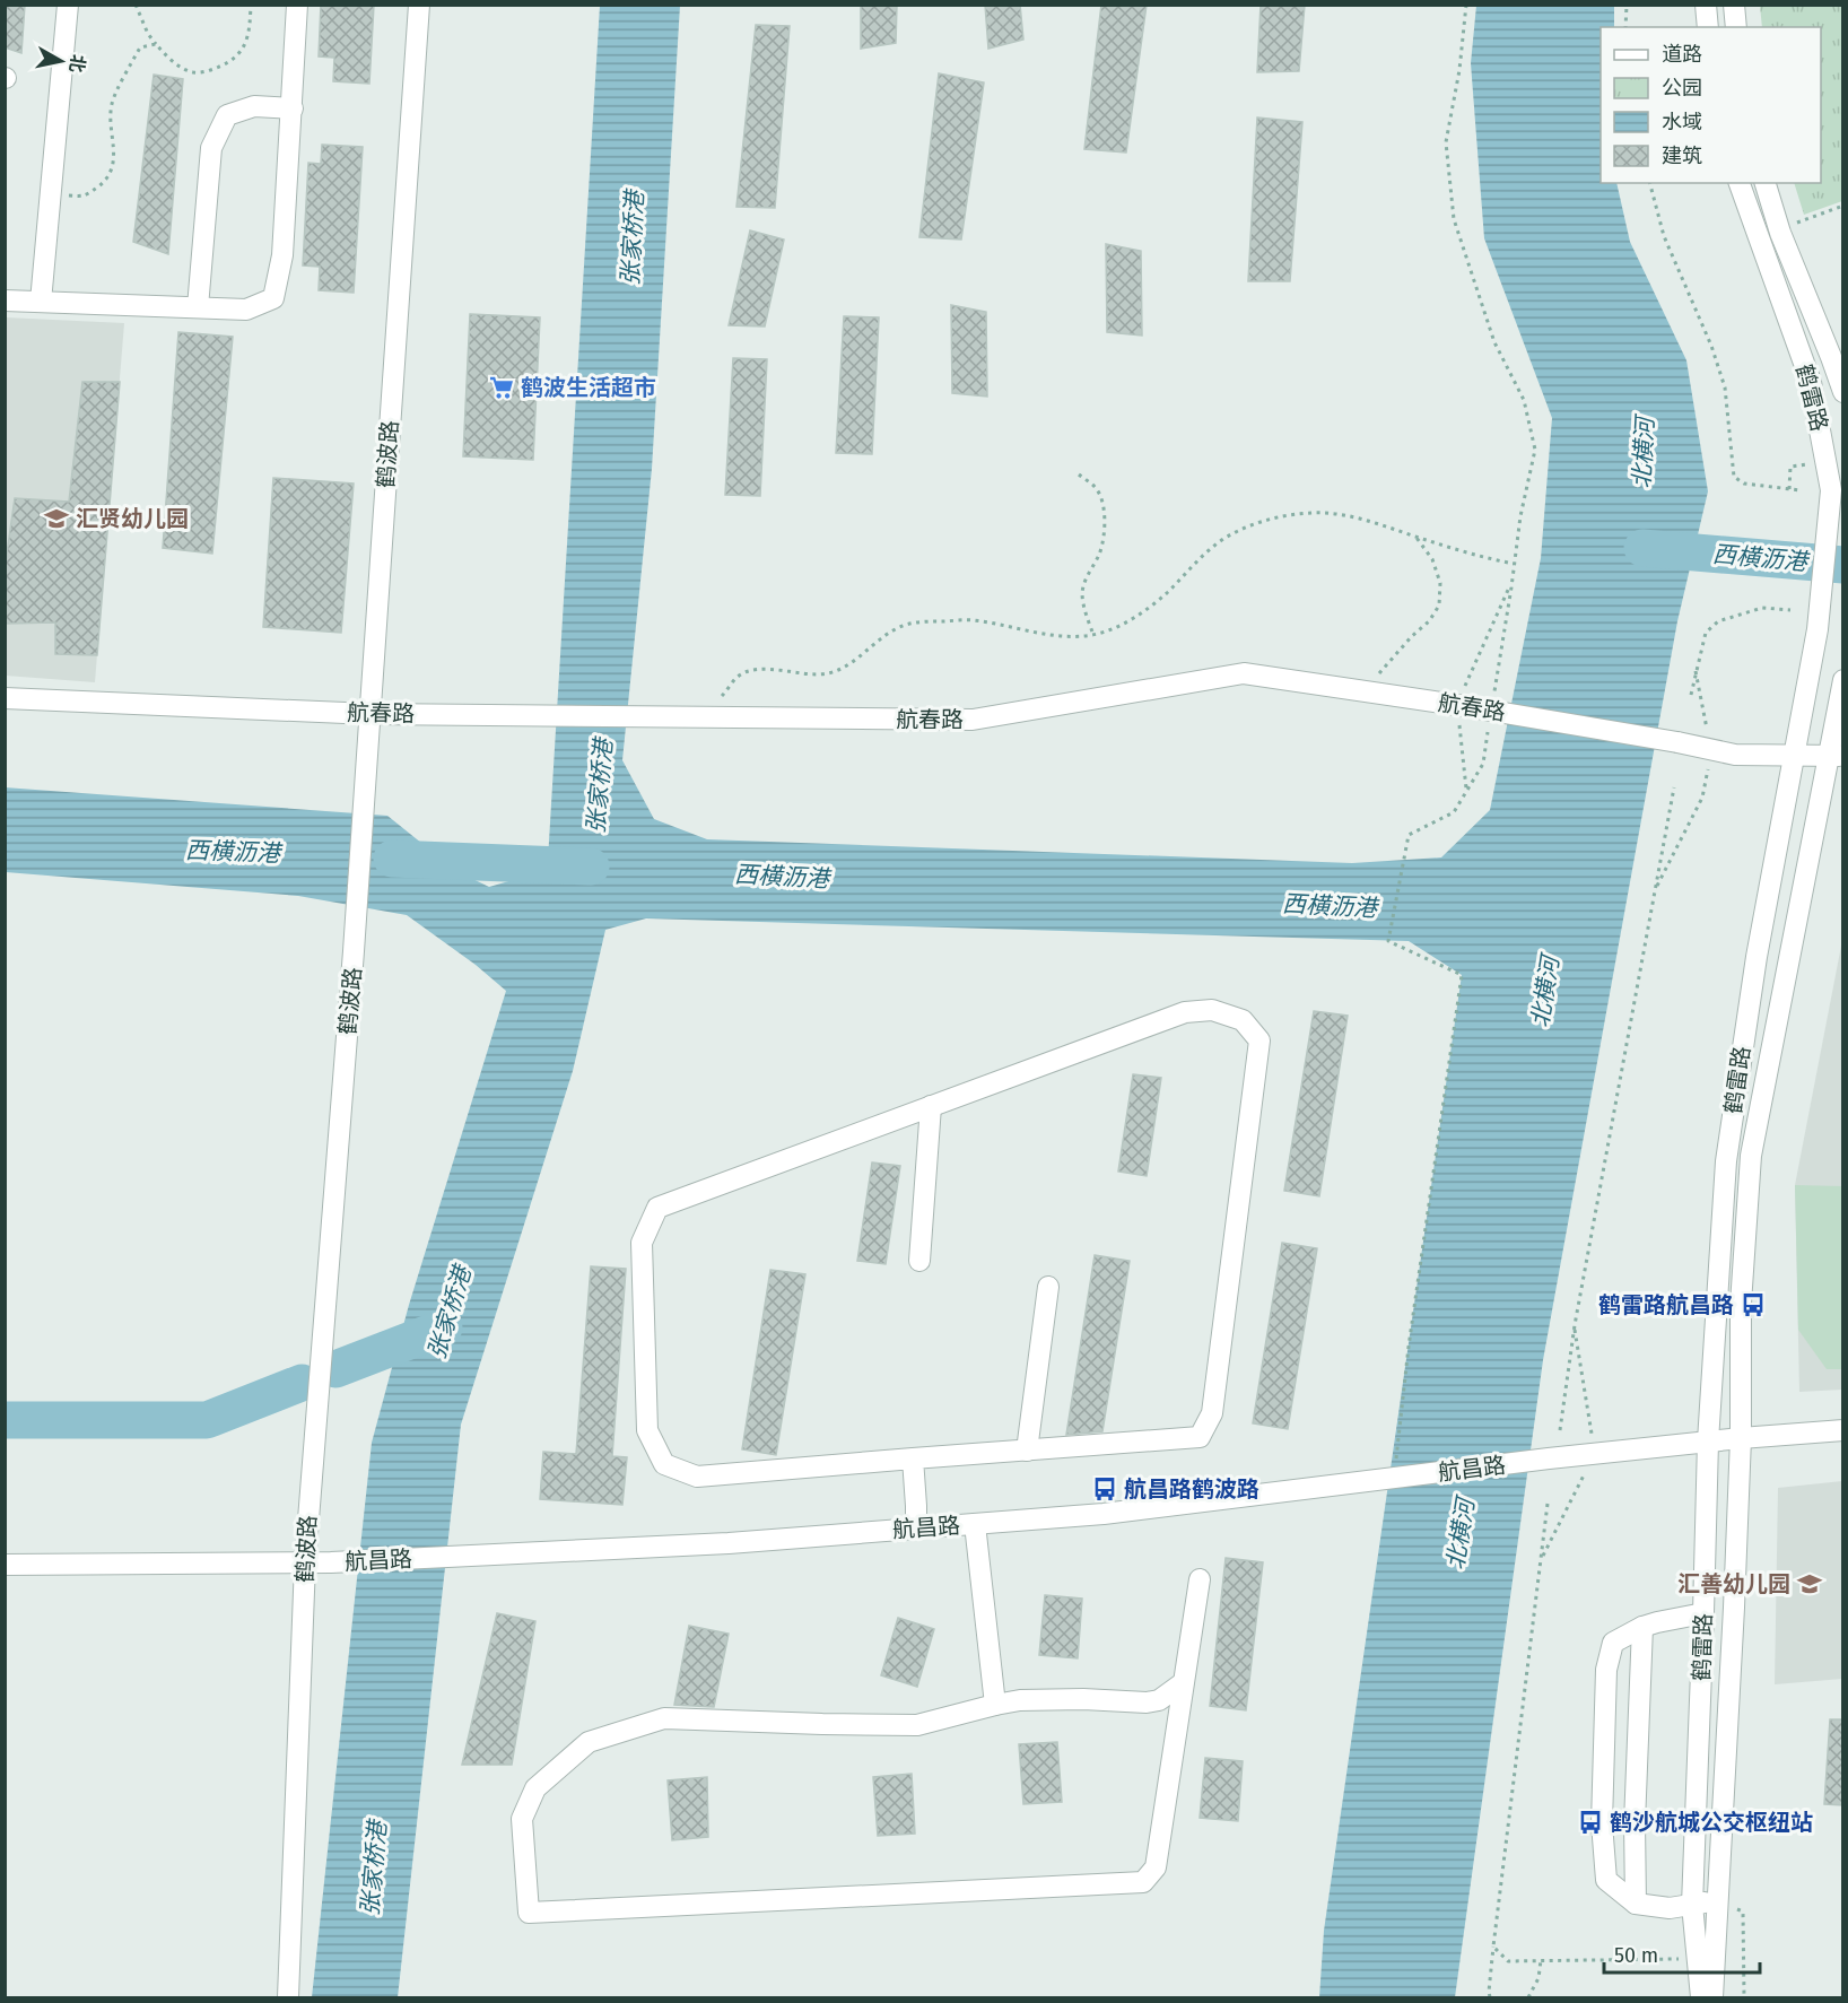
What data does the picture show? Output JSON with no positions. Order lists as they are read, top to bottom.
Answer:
{
  "streets": {
    "street": [
      "鹤雷路",
      "鹤波路",
      "航春路",
      "航昌路"
    ]
  },
  "crossings": [
    ["鹤雷路", "航春路"],
    ["鹤雷路", "航昌路"],
    ["鹤波路", "航春路"],
    ["鹤波路", "航昌路"]
  ],
  "water": ["张家桥港", "北横河", "西横沥港"],
  "places": {
    "supermarket": ["鹤波生活超市"],
    "school or university": ["汇贤幼儿园", "汇善幼儿园"],
    "bus stop": ["鹤雷路航昌路", "航昌路鹤波路", "鹤沙航城公交枢纽站"]
  },
  "legend": [
    "道路",
    "公园",
    "水域",
    "建筑"
  ],
  "scale_bar": "50 m",
  "north": "right"
}
